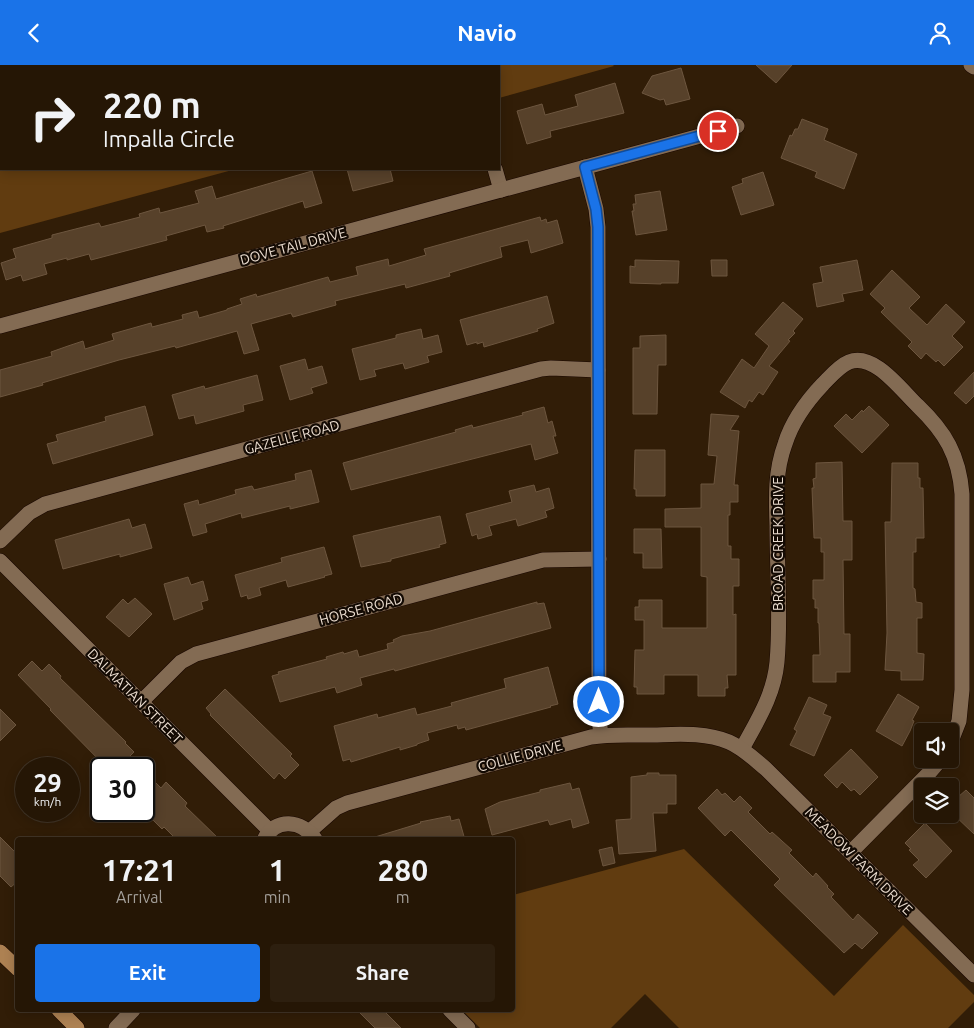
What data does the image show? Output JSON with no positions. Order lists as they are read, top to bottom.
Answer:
{
  "streets": {
    "street": [
      "DOVE TAIL DRIVE",
      "GAZELLE ROAD",
      "BROAD CREEK DRIVE",
      "HORSE ROAD",
      "DALMATIAN STREET",
      "COLLIE DRIVE",
      "MEADOW FARM DRIVE"
    ]
  },
  "crossings": [
    ["BROAD CREEK DRIVE", "COLLIE DRIVE"],
    ["BROAD CREEK DRIVE", "MEADOW FARM DRIVE"],
    ["HORSE ROAD", "DALMATIAN STREET"],
    ["COLLIE DRIVE", "MEADOW FARM DRIVE"]
  ],
  "page": {
    "header": "Navio",
    "turn": ["220 m", "Impalla Circle"],
    "speed": "29 km/h",
    "limit": "30",
    "eta": [
      "17:21",
      "Arrival",
      "1",
      "min",
      "280",
      "m"
    ],
    "buttons": ["Exit", "Share"]
  }
}
